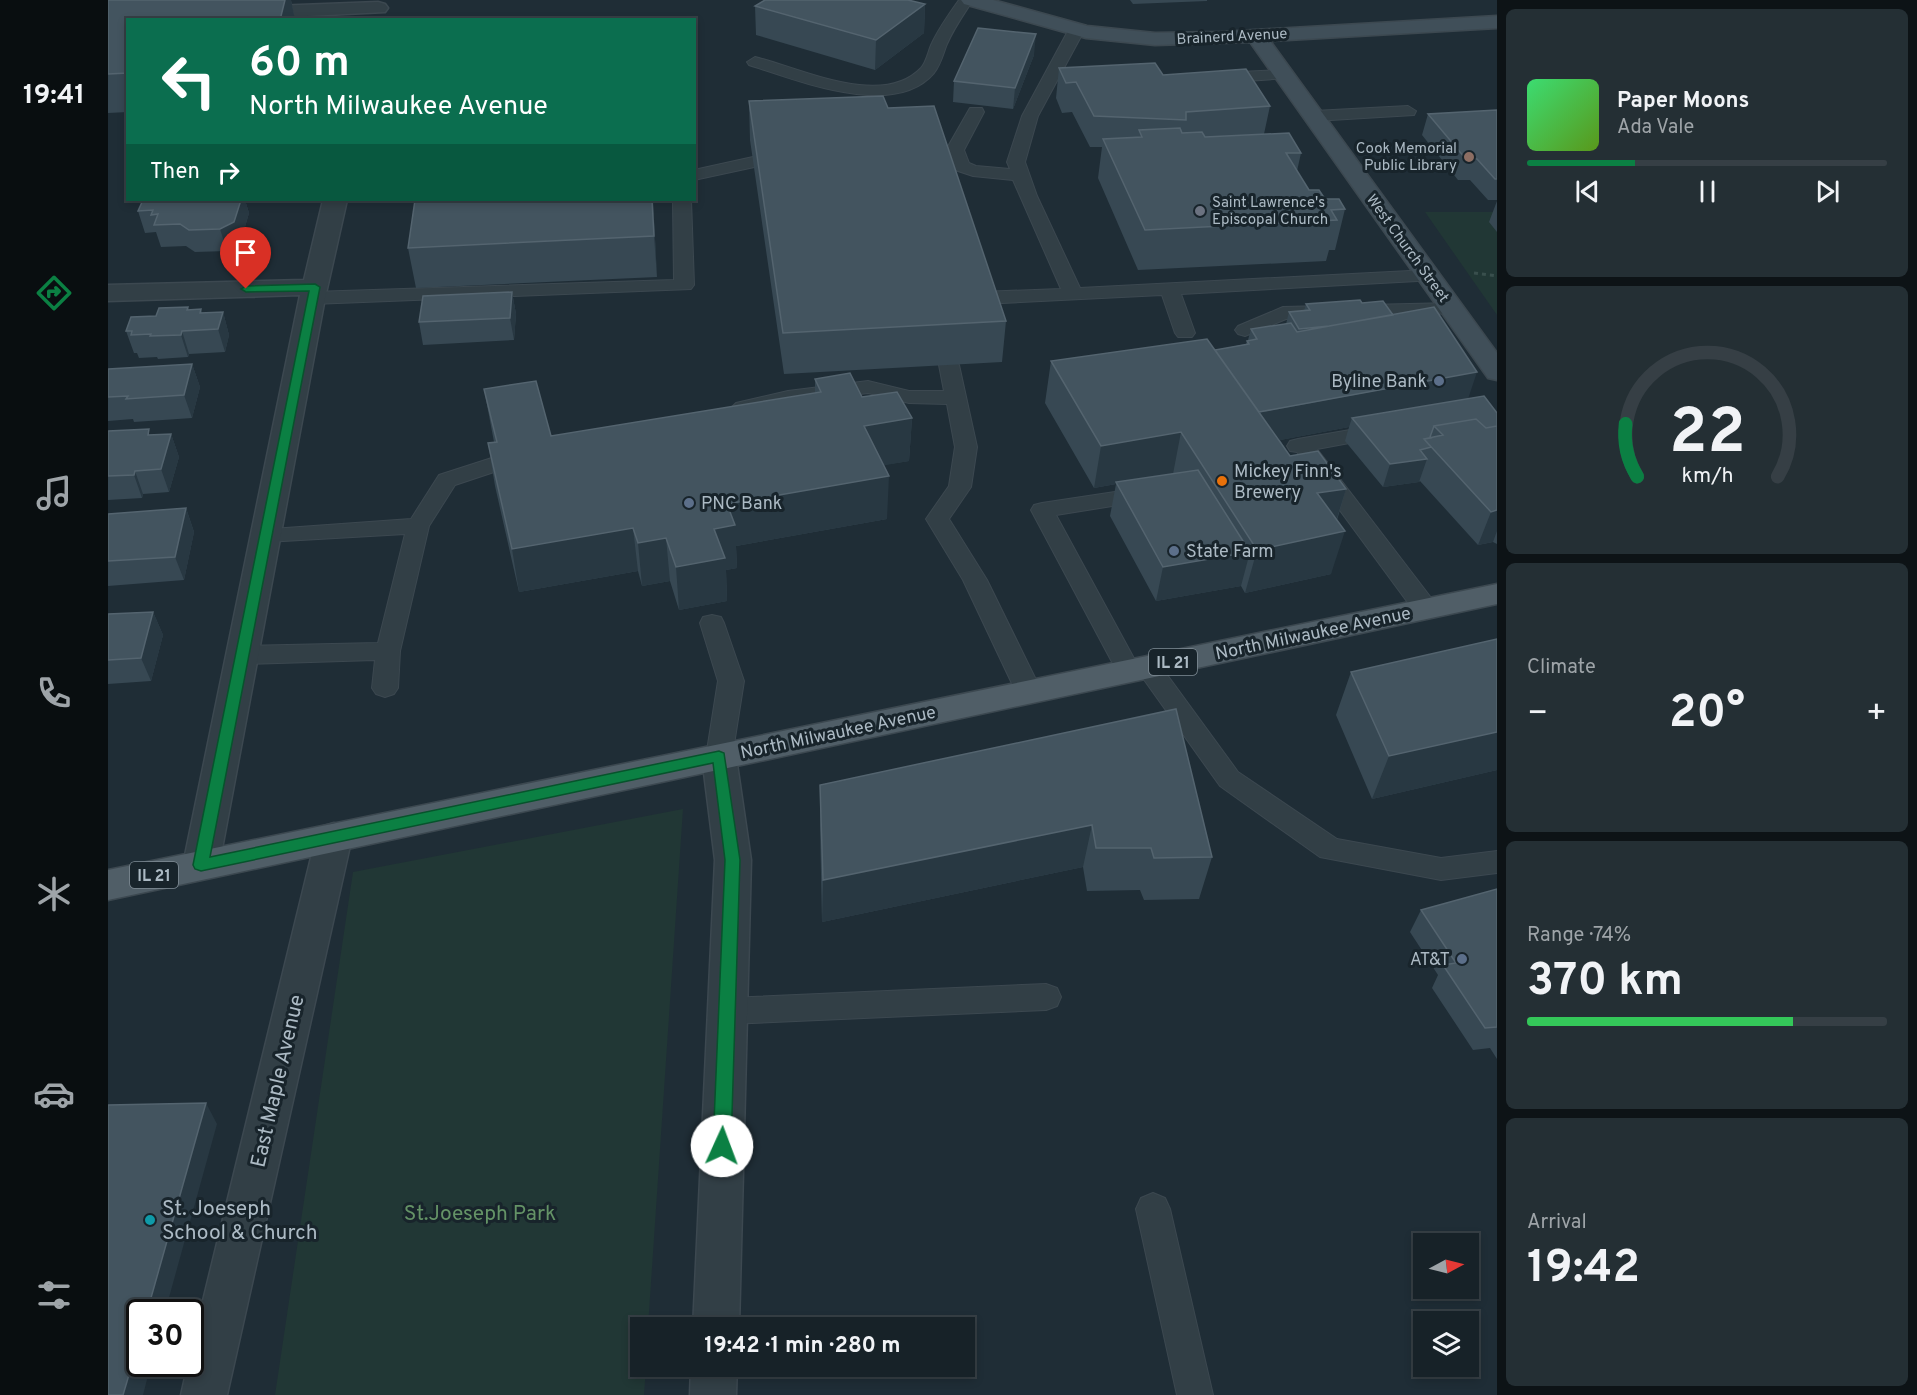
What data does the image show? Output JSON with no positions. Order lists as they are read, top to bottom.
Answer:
{
  "streets": {
    "main road": ["North Milwaukee Avenue", "IL 21"],
    "street": ["Brainerd Avenue", "West Church Street", "East Maple Avenue"]
  },
  "crossings": [
    ["Brainerd Avenue", "West Church Street"],
    ["North Milwaukee Avenue", "East Maple Avenue"]
  ],
  "parks": ["St.Joeseph Park"],
  "places": [
    "Cook Memorial Public Library",
    "Saint Lawrence's Episcopal Church",
    "Byline Bank",
    "Mickey Finn's Brewery",
    "PNC Bank",
    "State Farm",
    "AT&T",
    "St. Joeseph School & Church"
  ],
  "north": "right",
  "page": {
    "tabs": "19:41",
    "turn": ["60 m", "North Milwaukee Avenue"],
    "song": ["Paper Moons", "Ada Vale"],
    "then": "Then",
    "tile": [
      "Climate",
      ["Range · 74%", "370 km"],
      ["Arrival", "19:42"]
    ],
    "heat": ["−", "20°", "+"],
    "limit": "30",
    "trip": "19:42 · 1 min · 280 m",
    "gauge": ["22", "km/h"]
  }
}
